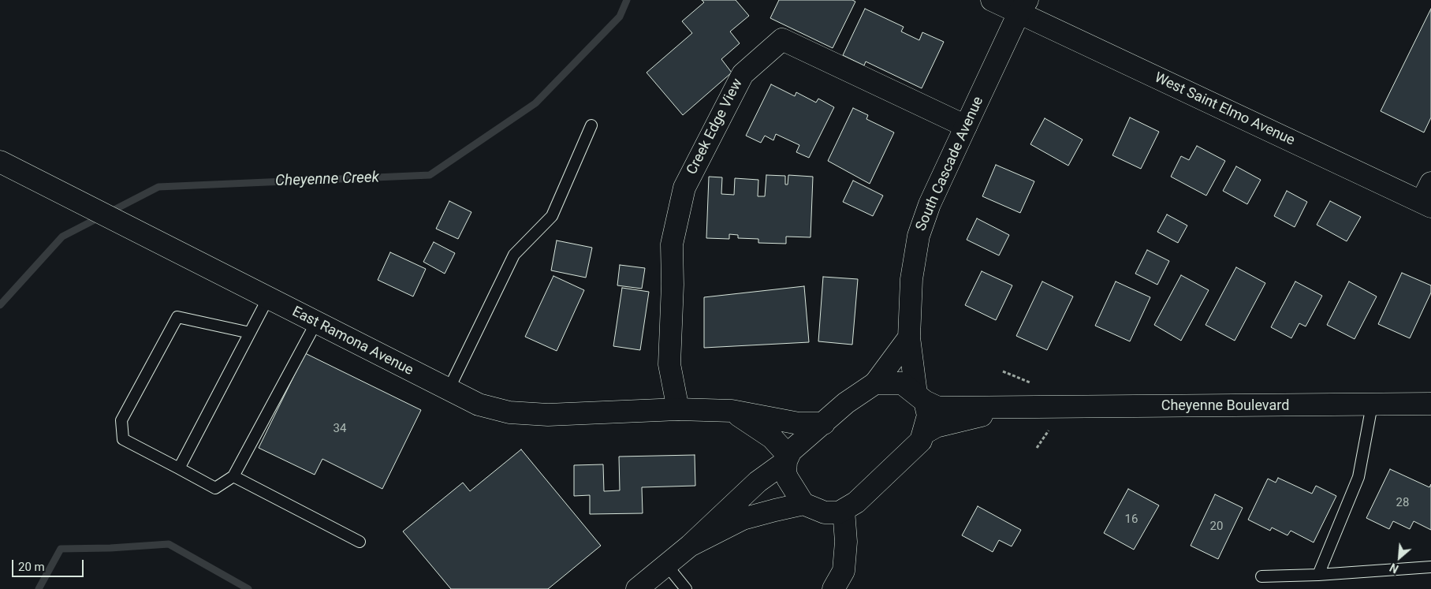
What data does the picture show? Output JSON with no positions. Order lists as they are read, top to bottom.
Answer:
{
  "streets": {
    "main road": [
      "West Saint Elmo Avenue",
      "Creek Edge View",
      "South Cascade Avenue",
      "East Ramona Avenue",
      "Cheyenne Boulevard"
    ]
  },
  "crossings": [
    ["West Saint Elmo Avenue", "South Cascade Avenue"],
    ["Creek Edge View", "South Cascade Avenue"],
    ["Creek Edge View", "East Ramona Avenue"]
  ],
  "water": ["Cheyenne Creek"],
  "house_numbers": [
    "34",
    "28",
    "16",
    "20"
  ],
  "scale_bar": "20 m",
  "north": "bottom left"
}
